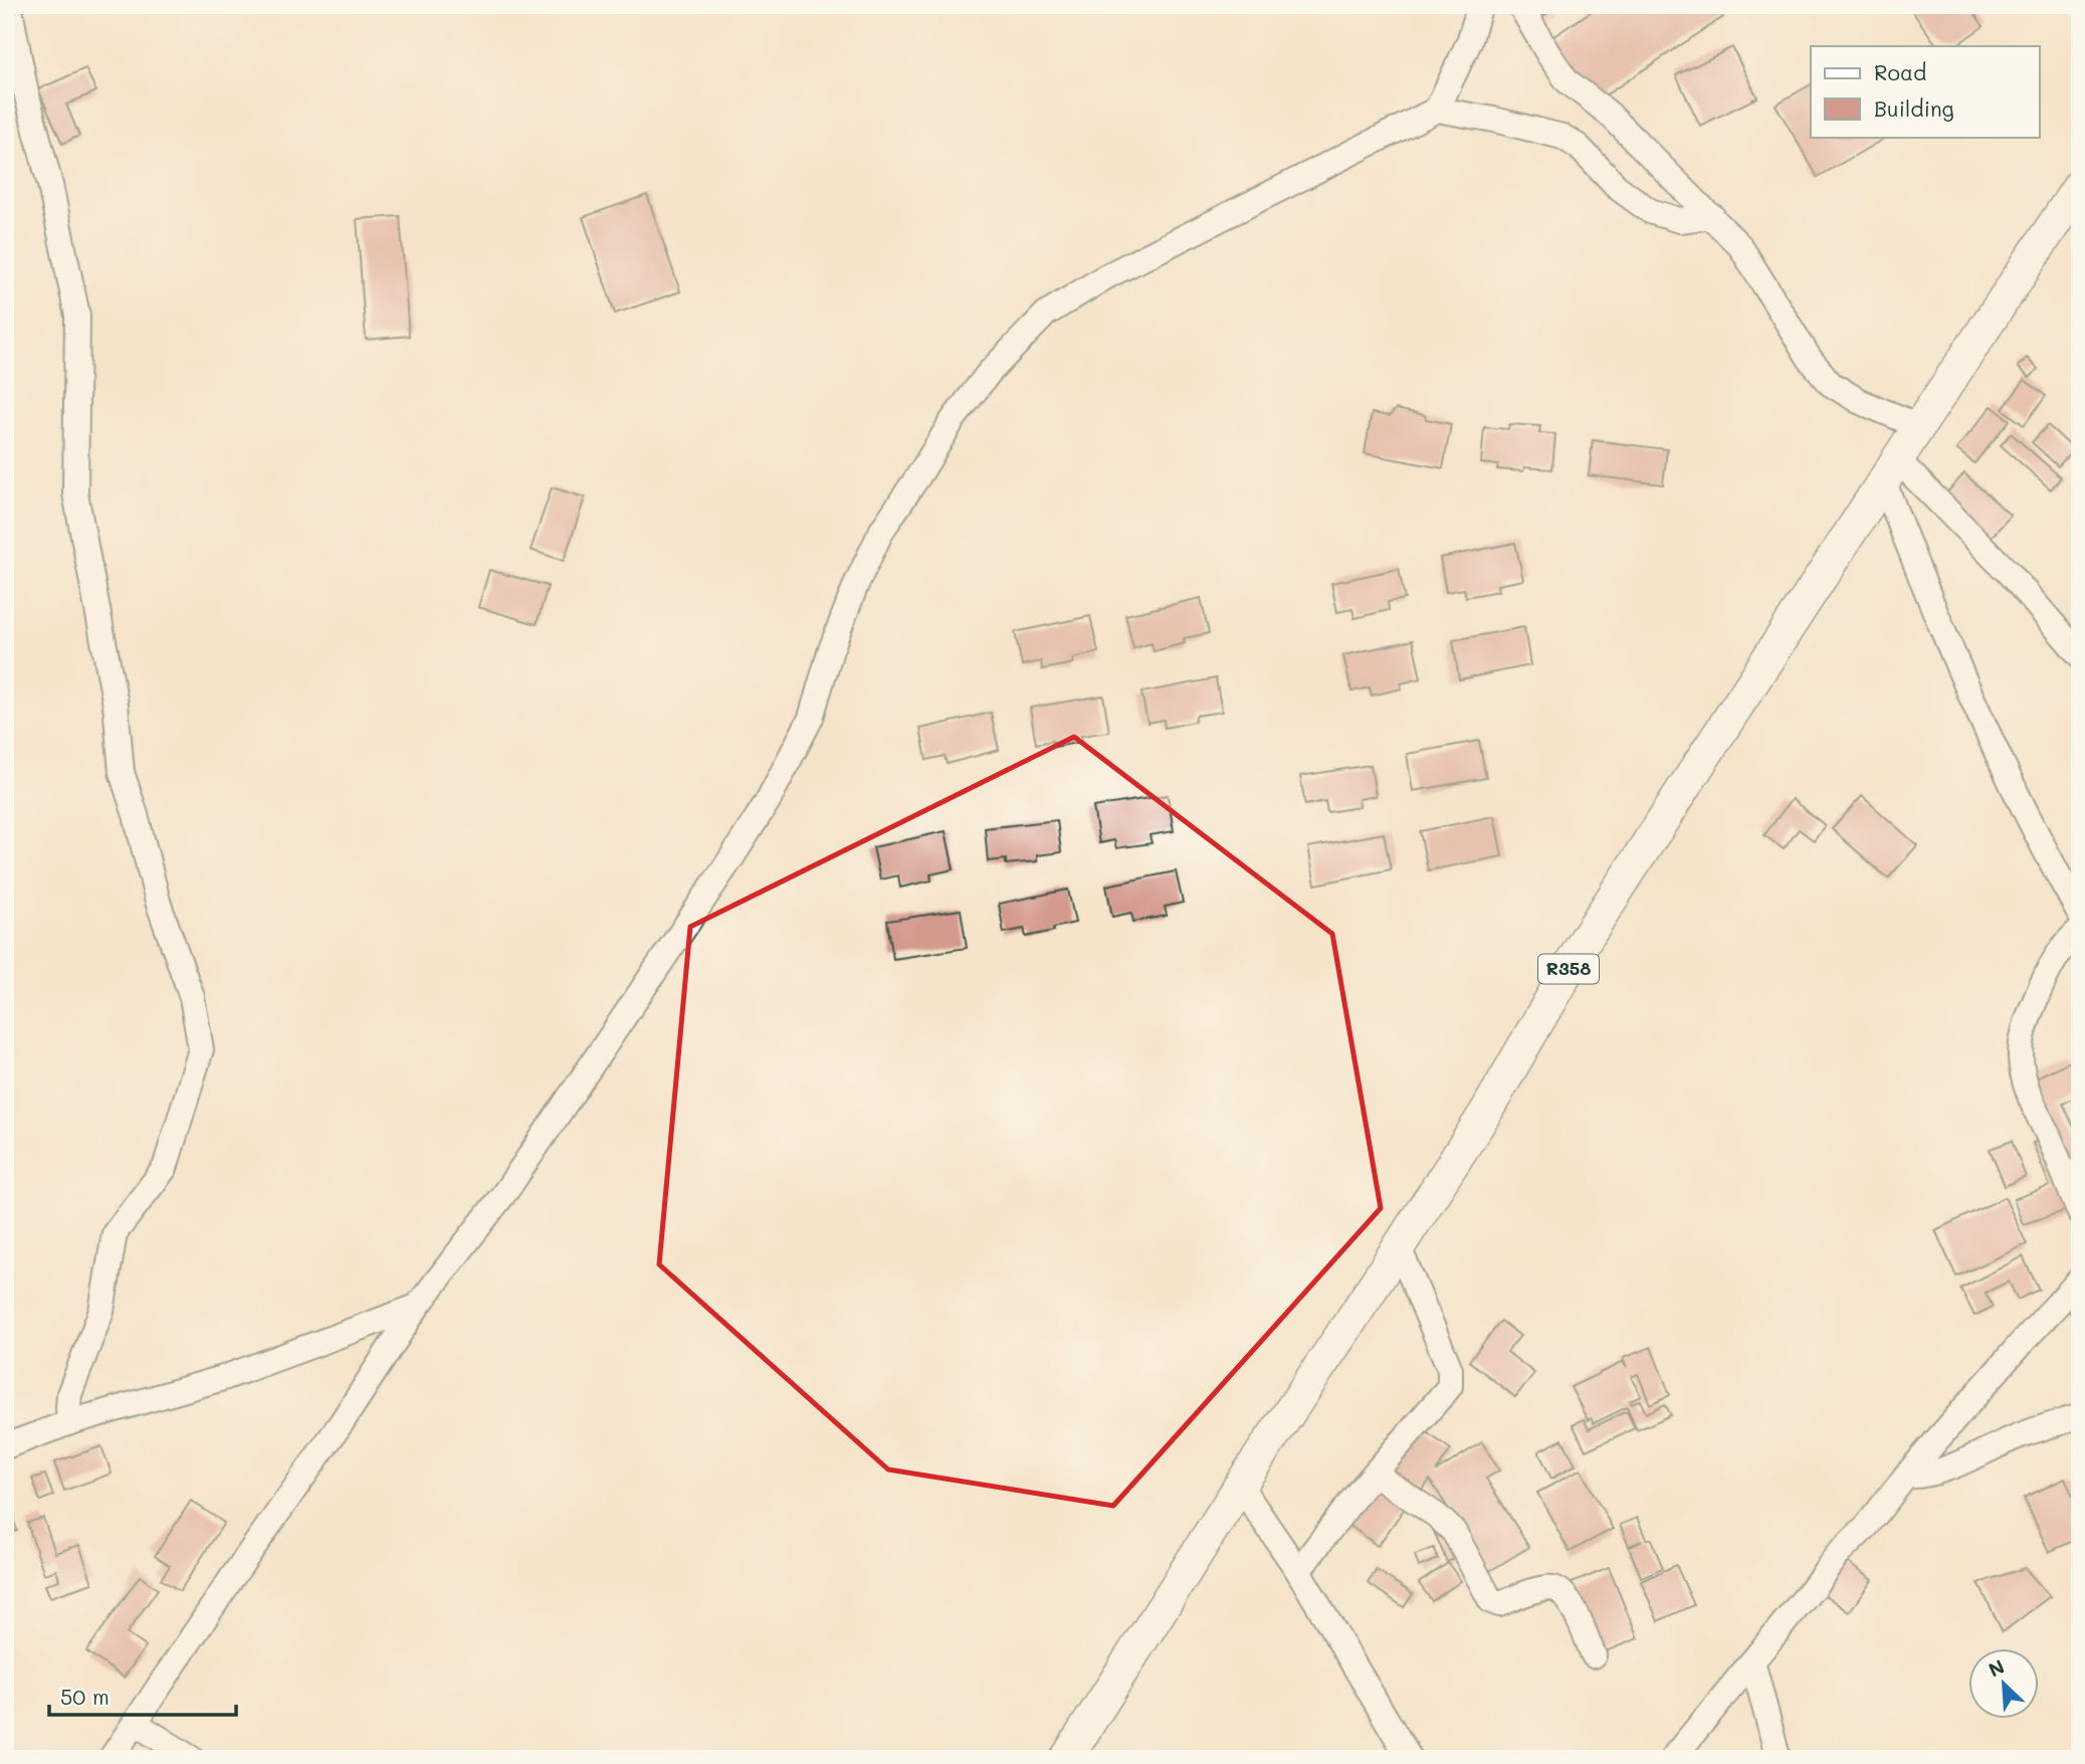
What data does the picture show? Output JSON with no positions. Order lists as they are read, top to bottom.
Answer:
{
  "streets": {
    "main road": ["R358"]
  },
  "legend": ["Road", "Building"],
  "scale_bar": "50 m",
  "north": "top left"
}
